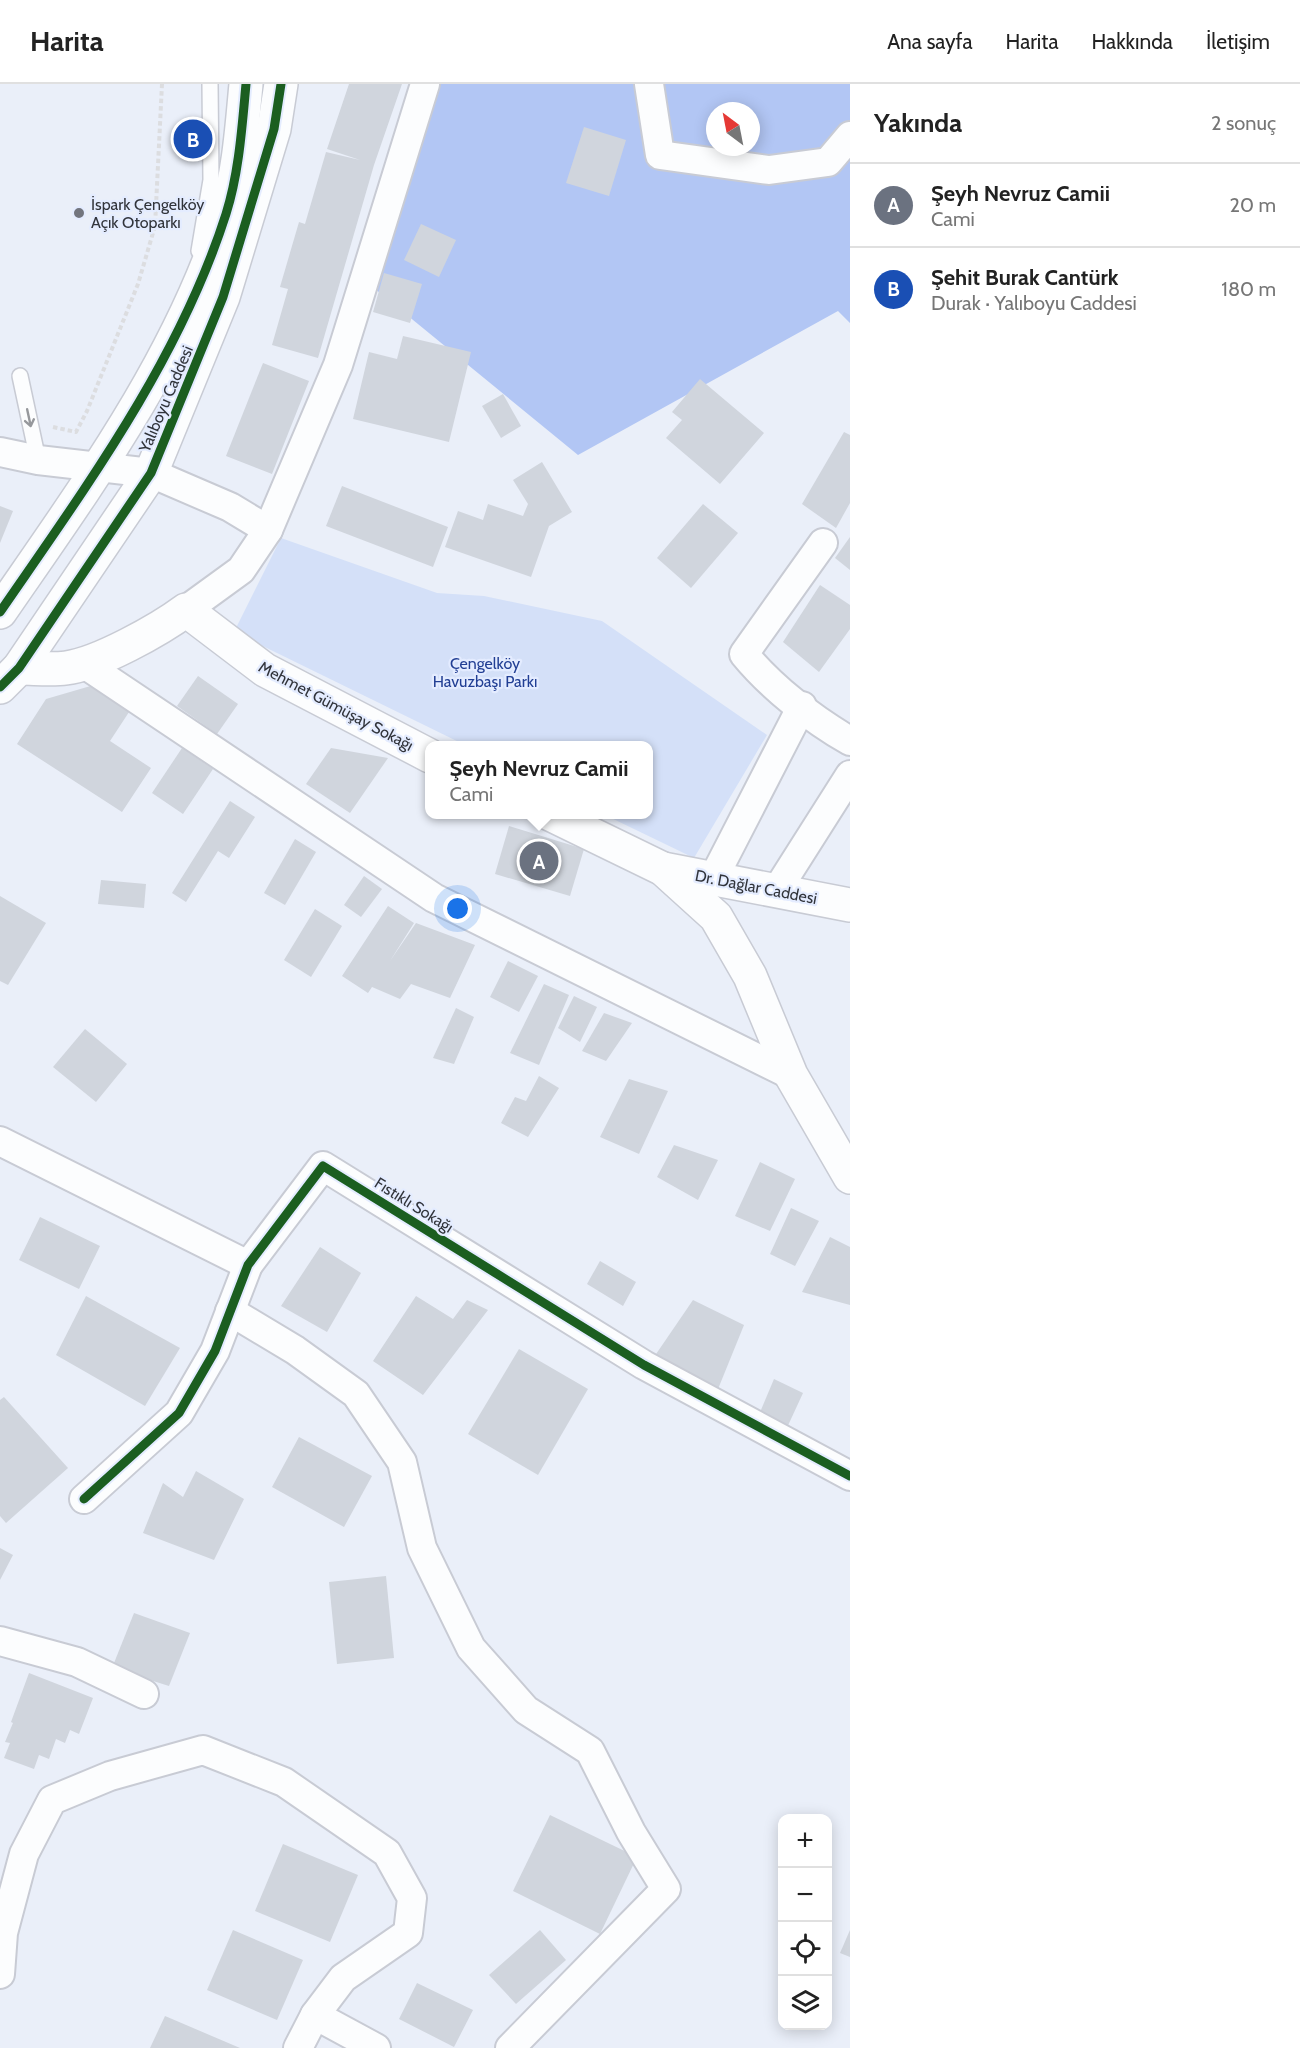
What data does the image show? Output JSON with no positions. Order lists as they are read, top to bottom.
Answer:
{
  "streets": {
    "main road": ["Yalıboyu Caddesi", "Mehmet Gümüşay Sokağı", "Dr. Dağlar Caddesi"],
    "street": ["Fıstıklı Sokağı"]
  },
  "parks": ["Çengelköy Havuzbaşı Parkı"],
  "places": ["İspark Çengelköy Açık Otoparkı"],
  "north": "top left",
  "page": {
    "header": "Harita",
    "nav": [
      "Ana sayfa",
      "Harita",
      "Hakkında",
      "İletişim"
    ],
    "heading": ["Yakında", "2 sonuç"],
    "pins": ["B", "A"],
    "list": [
      {
        "mark": "A",
        "name": "Şeyh Nevruz Camii",
        "note": "Cami",
        "value": "20 m"
      },
      {
        "mark": "B",
        "name": "Şehit Burak Cantürk",
        "note": "Durak · Yalıboyu Caddesi",
        "value": "180 m"
      }
    ],
    "popup": ["Şeyh Nevruz Camii", "Cami"],
    "map_buttons": ["+", "−"]
  }
}
